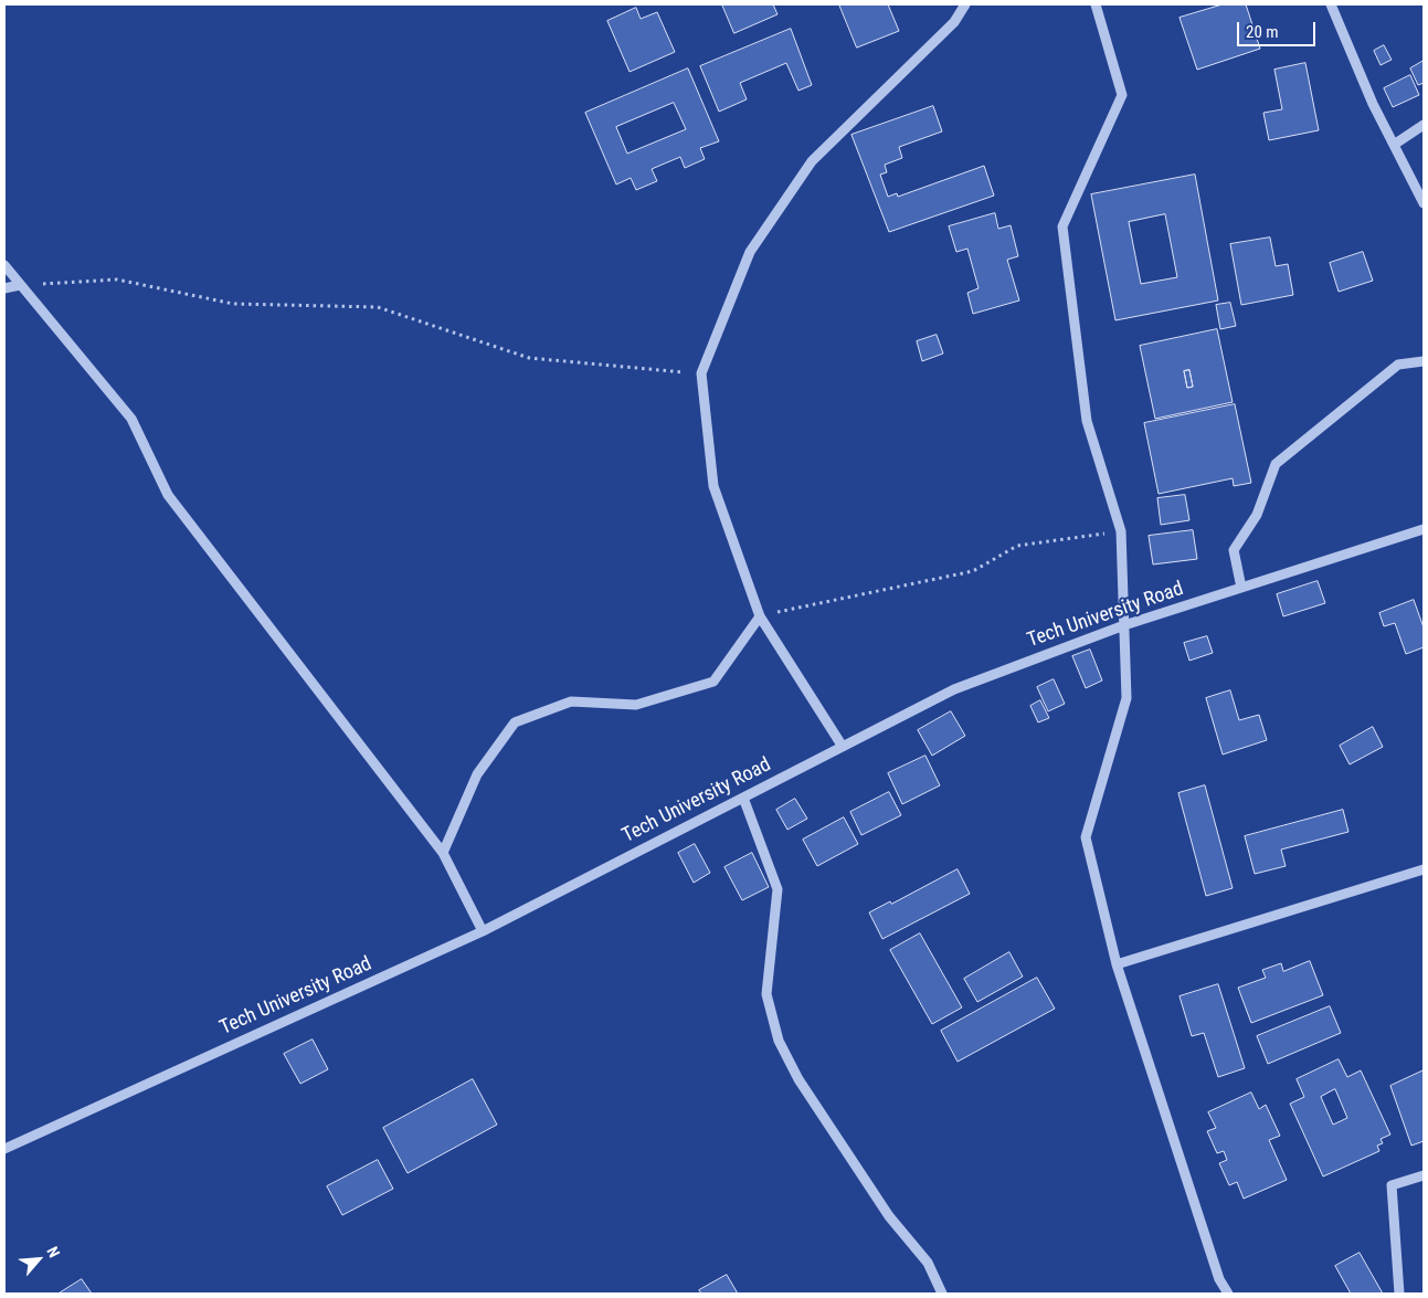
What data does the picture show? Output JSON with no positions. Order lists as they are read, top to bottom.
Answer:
{
  "streets": {
    "street": ["Tech University Road"]
  },
  "scale_bar": "20 m",
  "north": "top right"
}
